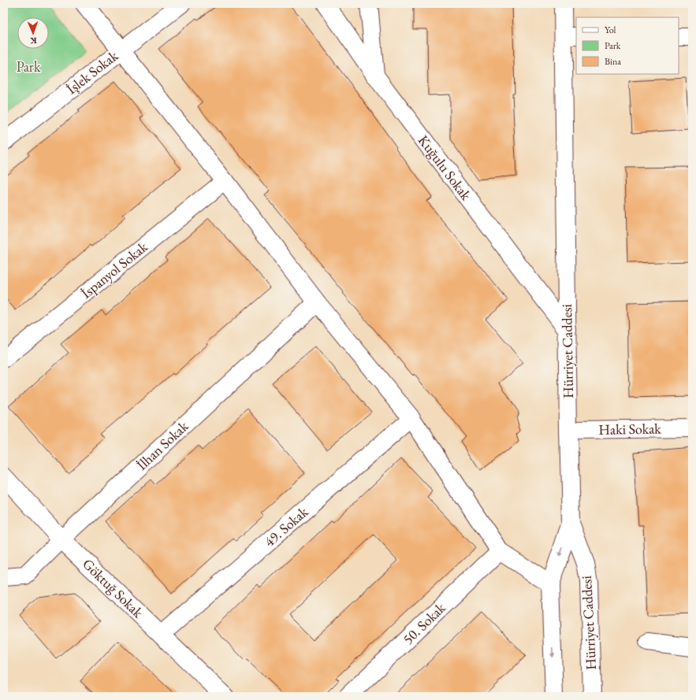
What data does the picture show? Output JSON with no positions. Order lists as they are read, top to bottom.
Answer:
{
  "streets": {
    "street": [
      "İşlek Sokak",
      "Kuğulu Sokak",
      "İspanyol Sokak",
      "Hürriyet Caddesi",
      "Haki Sokak",
      "İlhan Sokak",
      "49. Sokak",
      "Göktuğ Sokak",
      "50. Sokak"
    ]
  },
  "crossings": [
    ["Kuğulu Sokak", "Hürriyet Caddesi"],
    ["Hürriyet Caddesi", "Haki Sokak"],
    ["İlhan Sokak", "Göktuğ Sokak"],
    ["49. Sokak", "Göktuğ Sokak"]
  ],
  "parks": ["Park"],
  "legend": ["Yol", "Park", "Bina"],
  "north": "bottom"
}
